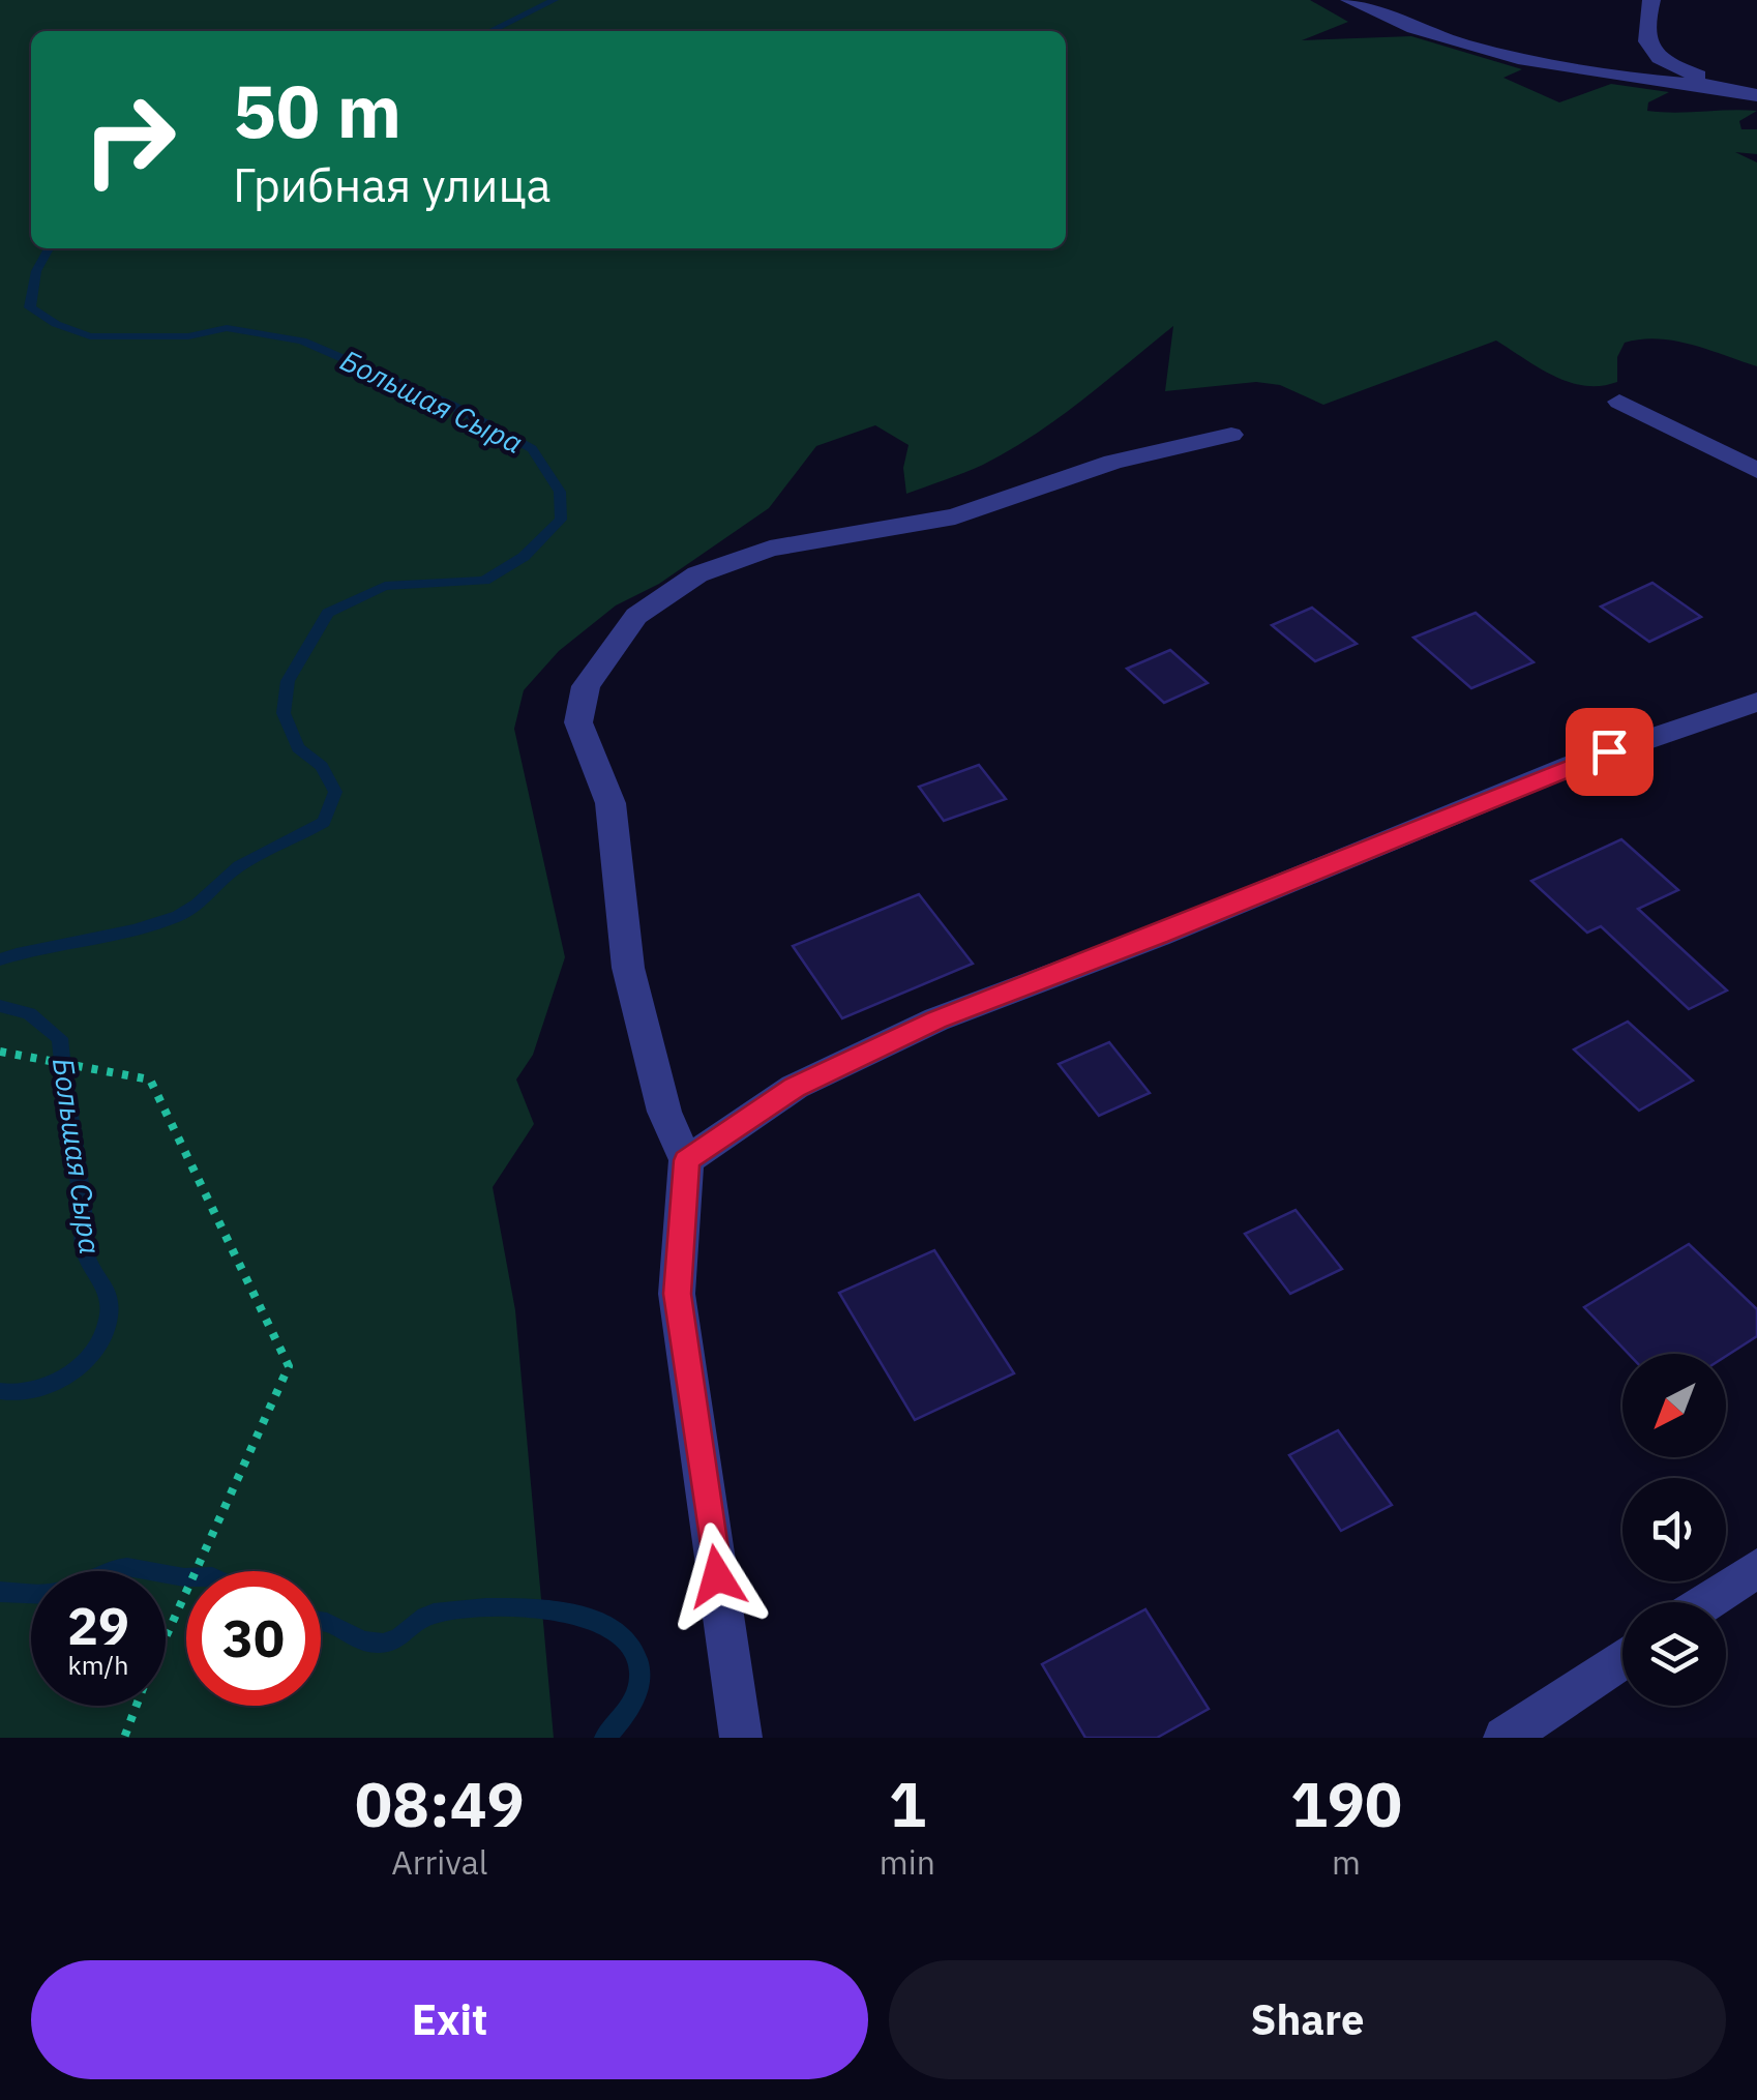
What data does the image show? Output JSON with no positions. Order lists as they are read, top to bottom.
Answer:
{
  "water": ["Большая Сыра"],
  "north": "bottom left",
  "page": {
    "turn": ["50 m", "Грибная улица"],
    "speed": "29 km/h",
    "limit": "30",
    "eta": [
      "08:49",
      "Arrival",
      "1",
      "min",
      "190",
      "m"
    ],
    "buttons": ["Exit", "Share"]
  }
}
